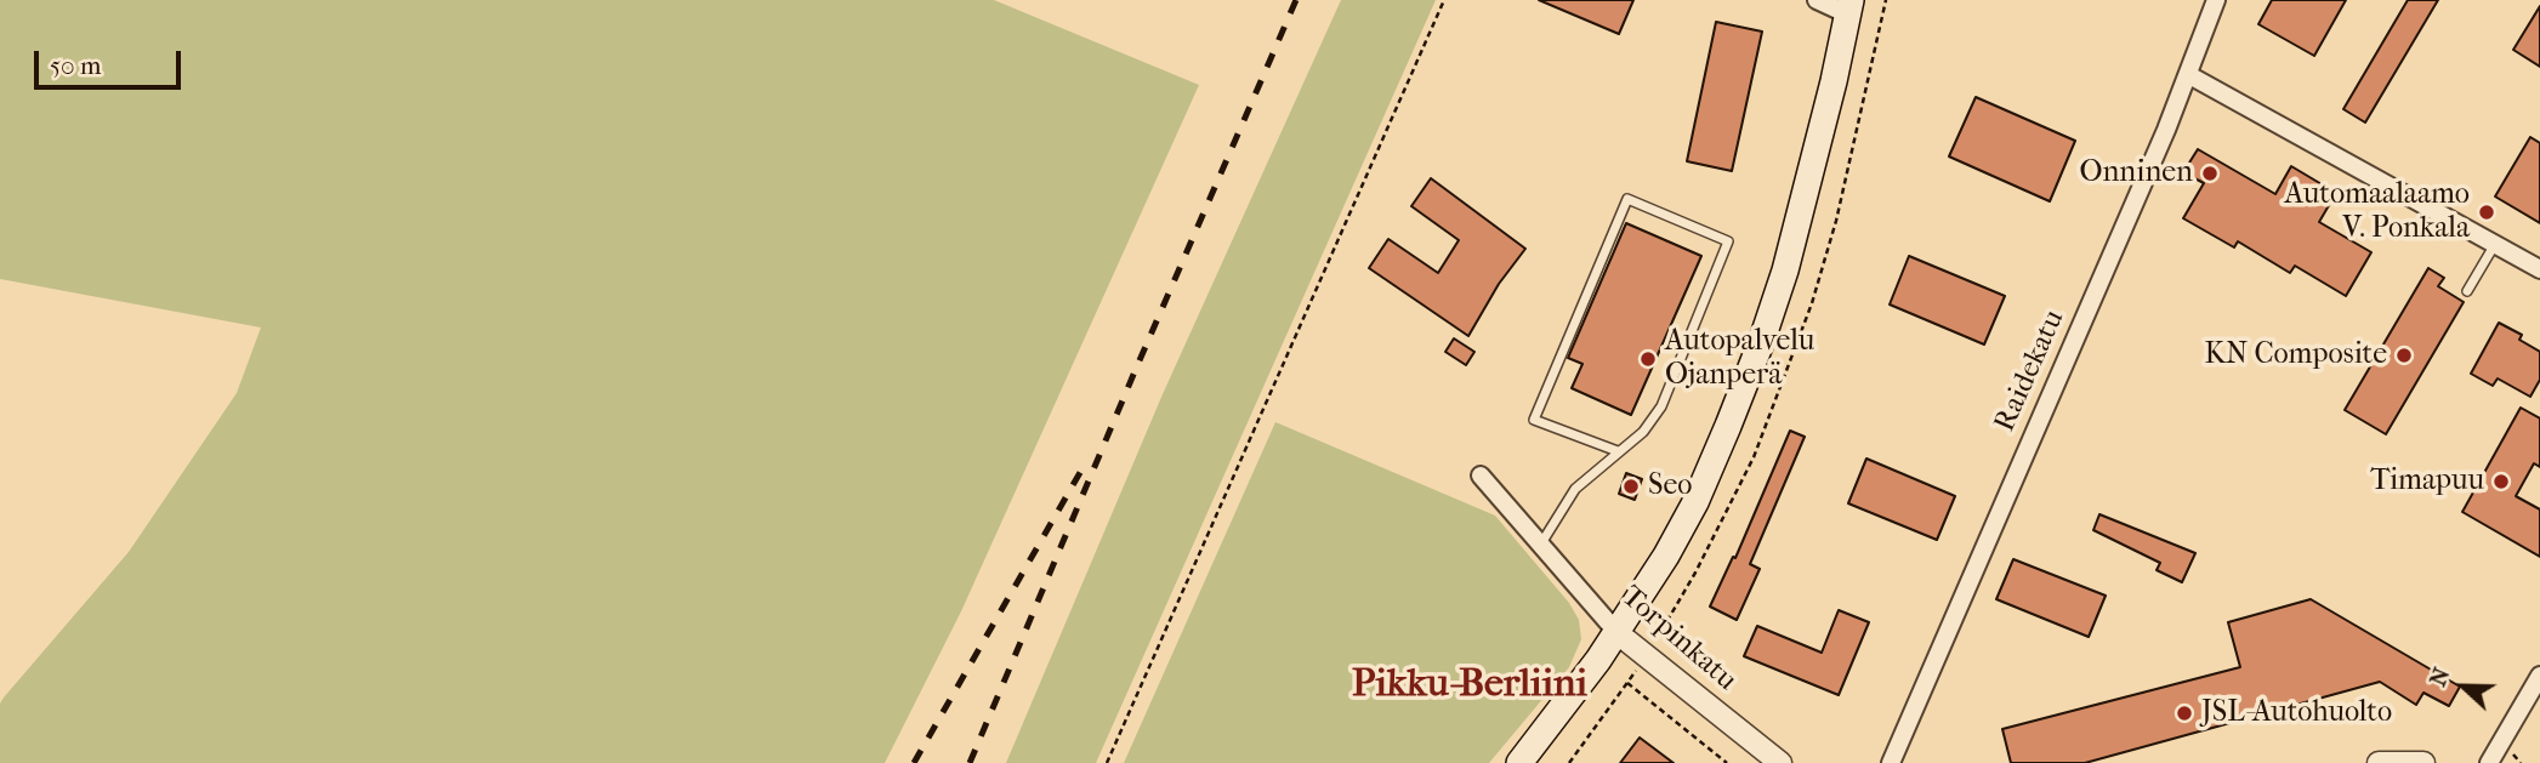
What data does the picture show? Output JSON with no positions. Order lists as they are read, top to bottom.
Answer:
{
  "streets": {
    "street": ["Raidekatu", "Torpinkatu"]
  },
  "districts": ["Pikku-Berliini"],
  "places": [
    "Onninen",
    "Automaalaamo V. Ponkala",
    "KN Composite",
    "Autopalvelu Ojanperä",
    "Timapuu",
    "Seo",
    "JSL-Autohuolto"
  ],
  "scale_bar": "50 m",
  "north": "left"
}
